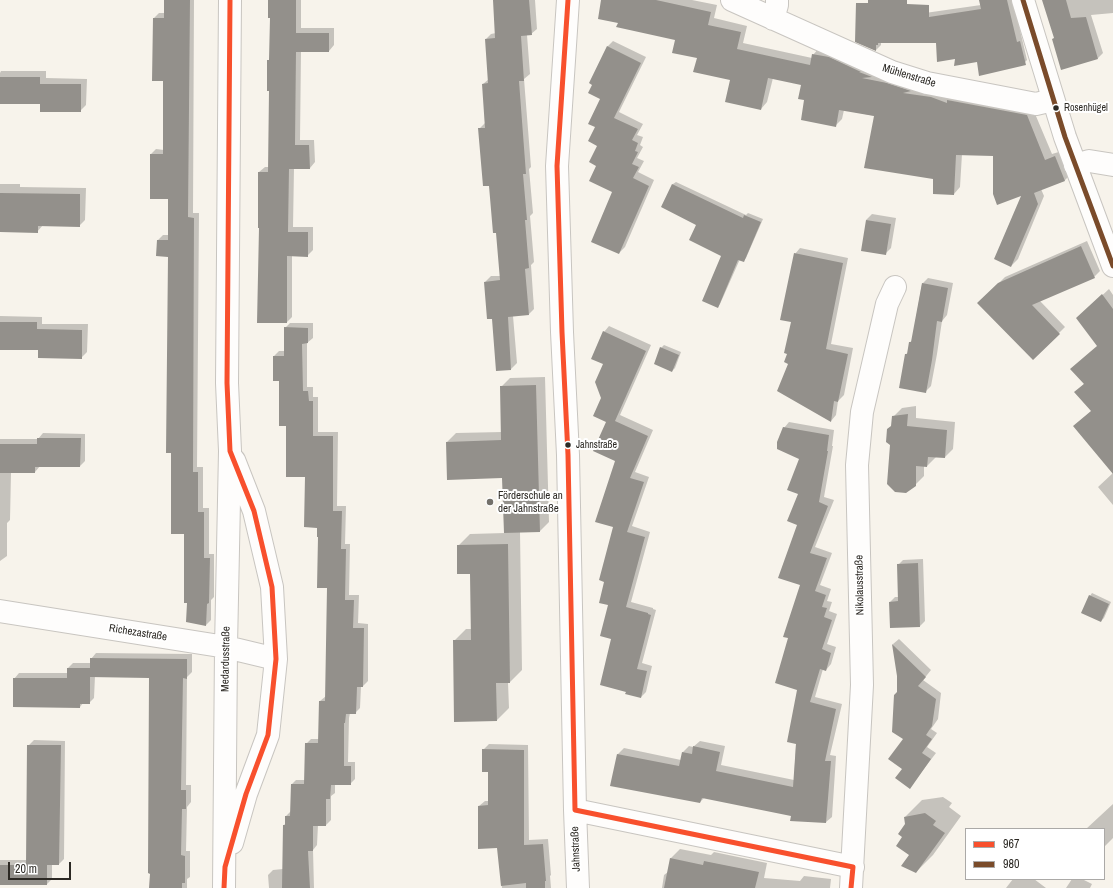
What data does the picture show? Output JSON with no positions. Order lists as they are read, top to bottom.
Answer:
{
  "streets": {
    "street": [
      "Mühlenstraße",
      "Nikolausstraße",
      "Richezastraße",
      "Medardusstraße",
      "Jahnstraße"
    ]
  },
  "crossings": [
    ["Nikolausstraße", "Jahnstraße"],
    ["Richezastraße", "Medardusstraße"]
  ],
  "places": ["Rosenhügel", "Jahnstraße", "Förderschule an der Jahnstraße"],
  "lines": ["transit line 967", "transit line 980"],
  "legend": ["967", "980"],
  "scale_bar": "20 m"
}
